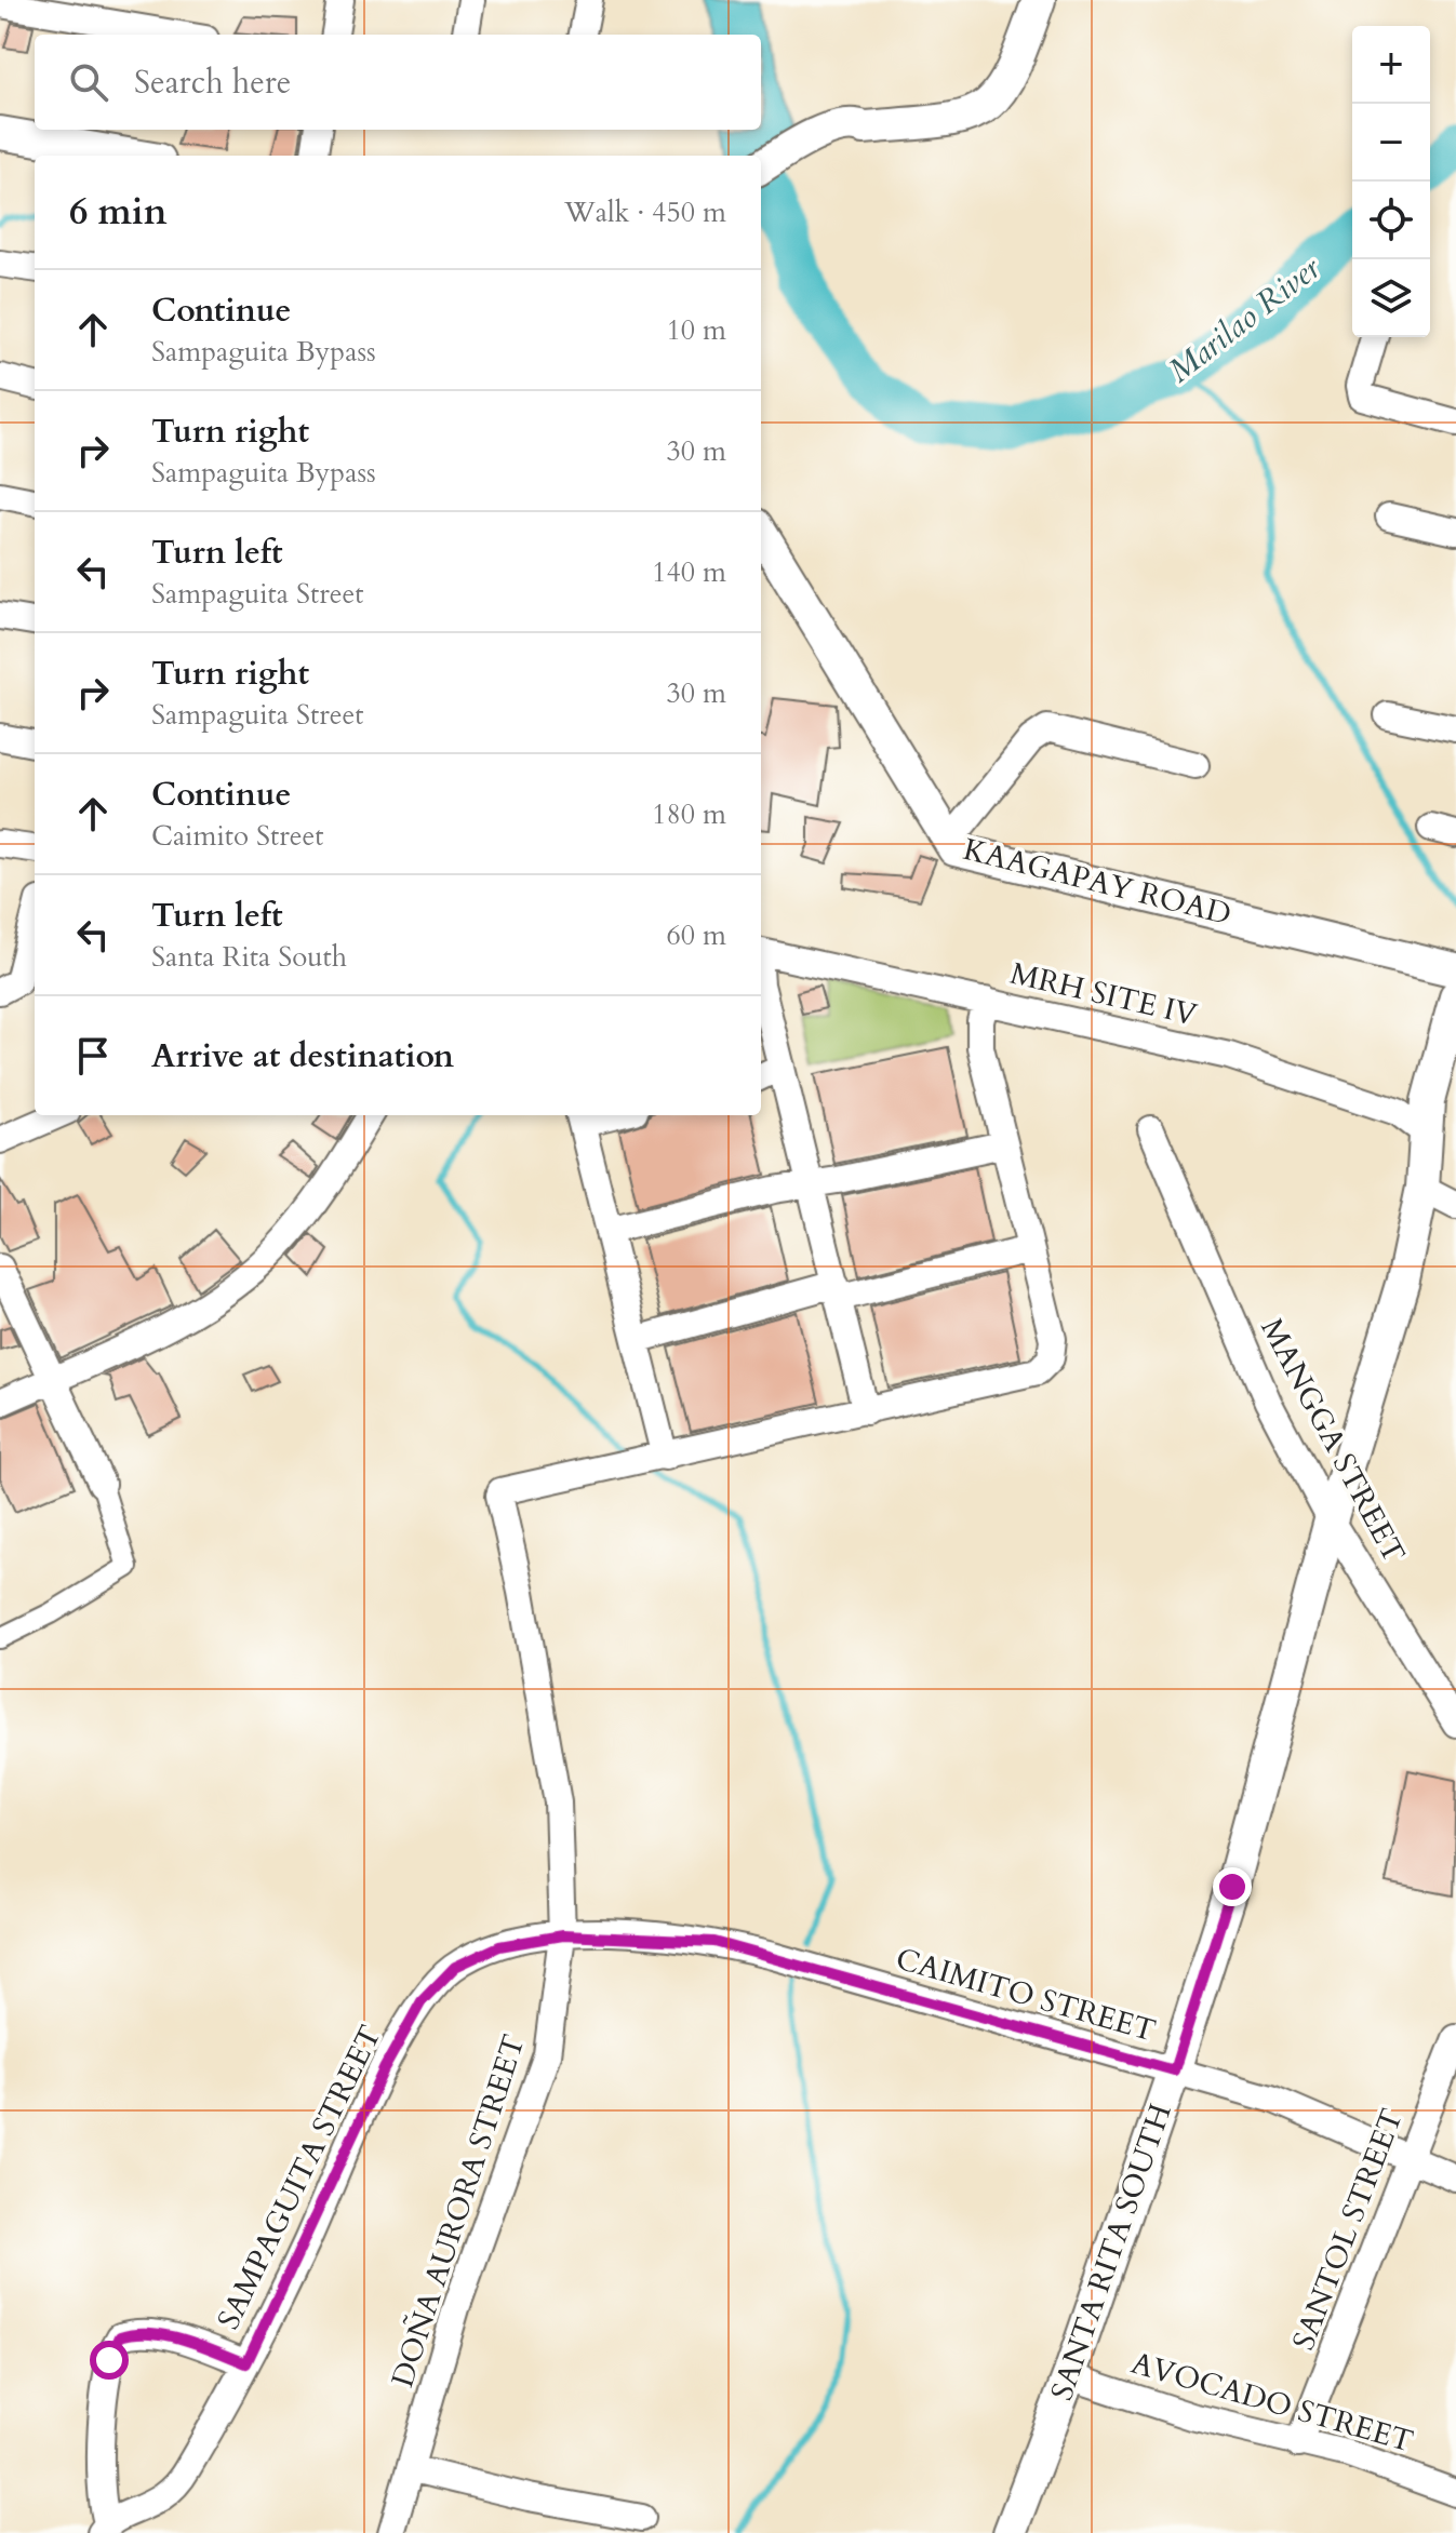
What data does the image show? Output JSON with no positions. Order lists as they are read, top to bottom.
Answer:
{
  "streets": {
    "street": [
      "KAAGAPAY ROAD",
      "MRH SITE IV",
      "MANGGA STREET",
      "CAIMITO STREET",
      "SAMPAGUITA STREET",
      "DOÑA AURORA STREET",
      "SANTOL STREET",
      "SANTA RITA SOUTH",
      "AVOCADO STREET"
    ]
  },
  "crossings": [
    ["MRH SITE IV", "SANTA RITA SOUTH"],
    ["MANGGA STREET", "SANTA RITA SOUTH"],
    ["CAIMITO STREET", "SAMPAGUITA STREET"],
    ["CAIMITO STREET", "DOÑA AURORA STREET"],
    ["CAIMITO STREET", "SANTOL STREET"],
    ["CAIMITO STREET", "SANTA RITA SOUTH"],
    ["SAMPAGUITA STREET", "DOÑA AURORA STREET"],
    ["SANTOL STREET", "AVOCADO STREET"],
    ["SANTA RITA SOUTH", "AVOCADO STREET"]
  ],
  "water": ["Marilao River"],
  "page": {
    "map_buttons": ["+", "−"],
    "search": "Search here",
    "heading": ["6 min", "Walk · 450 m"],
    "list": [
      ["Continue", "Sampaguita Bypass", "10 m"],
      ["Turn right", "Sampaguita Bypass", "30 m"],
      ["Turn left", "Sampaguita Street", "140 m"],
      ["Turn right", "Sampaguita Street", "30 m"],
      ["Continue", "Caimito Street", "180 m"],
      ["Turn left", "Santa Rita South", "60 m"],
      "Arrive at destination"
    ]
  }
}
